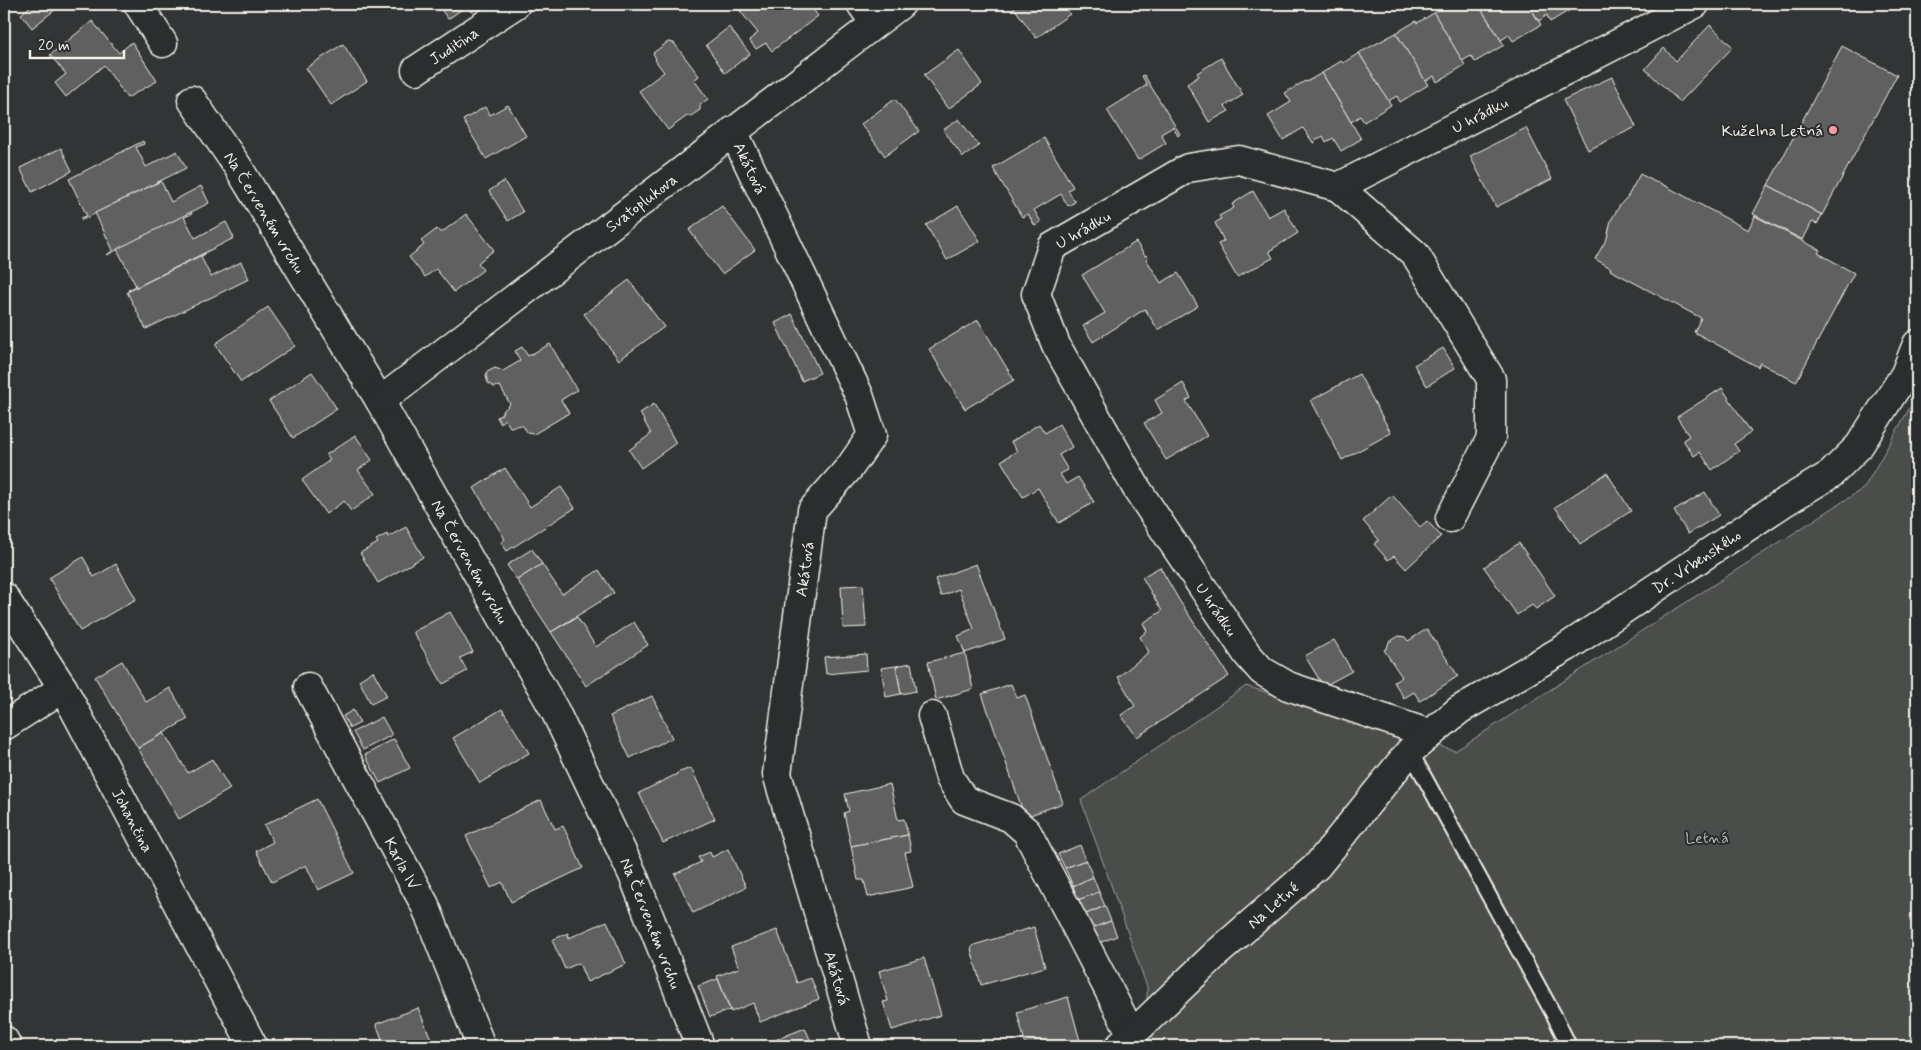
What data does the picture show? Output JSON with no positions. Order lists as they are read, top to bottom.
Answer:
{
  "streets": {
    "street": [
      "Juditina",
      "U hrádku",
      "Akátová",
      "Svatoplukova",
      "Na Červeném vrchu",
      "Dr. Vrbenského",
      "Johančina",
      "Karla IV",
      "Na Letné"
    ]
  },
  "crossings": [
    ["U hrádku", "Dr. Vrbenského"],
    ["U hrádku", "Na Letné"],
    ["Akátová", "Svatoplukova"],
    ["Svatoplukova", "Na Červeném vrchu"],
    ["Dr. Vrbenského", "Na Letné"]
  ],
  "parks": ["Letná"],
  "places": ["Kuželna Letná"],
  "scale_bar": "20 m"
}
